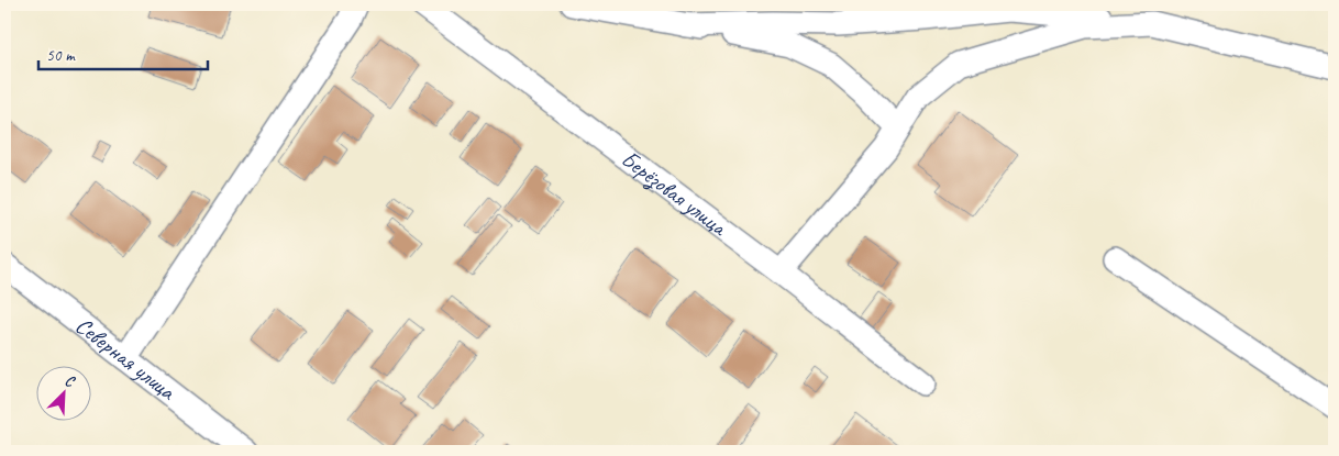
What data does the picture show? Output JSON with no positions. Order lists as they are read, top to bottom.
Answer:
{
  "streets": {
    "street": ["Берёзовая улица", "Северная улица"]
  },
  "scale_bar": "50 m",
  "north": "top right"
}
